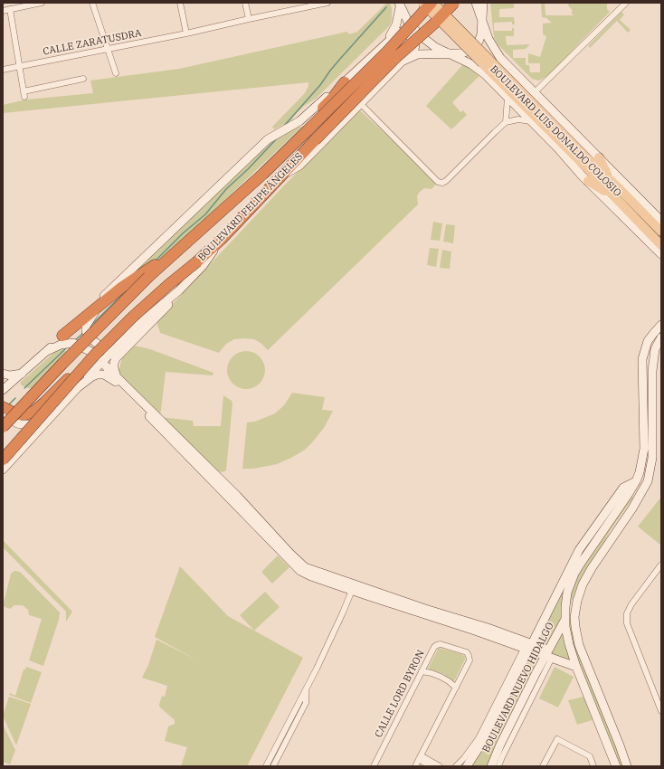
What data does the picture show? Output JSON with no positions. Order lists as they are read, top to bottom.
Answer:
{
  "streets": {
    "highway": ["BOULEVARD FELIPE ÁNGELES"],
    "main road": ["BOULEVARD LUIS DONALDO COLOSIO"],
    "street": ["CALLE ZARATUSDRA", "BOULEVARD NUEVO HIDALGO", "CALLE LORD BYRON"]
  },
  "crossings": [
    ["BOULEVARD LUIS DONALDO COLOSIO", "BOULEVARD FELIPE ÁNGELES"]
  ]
}
